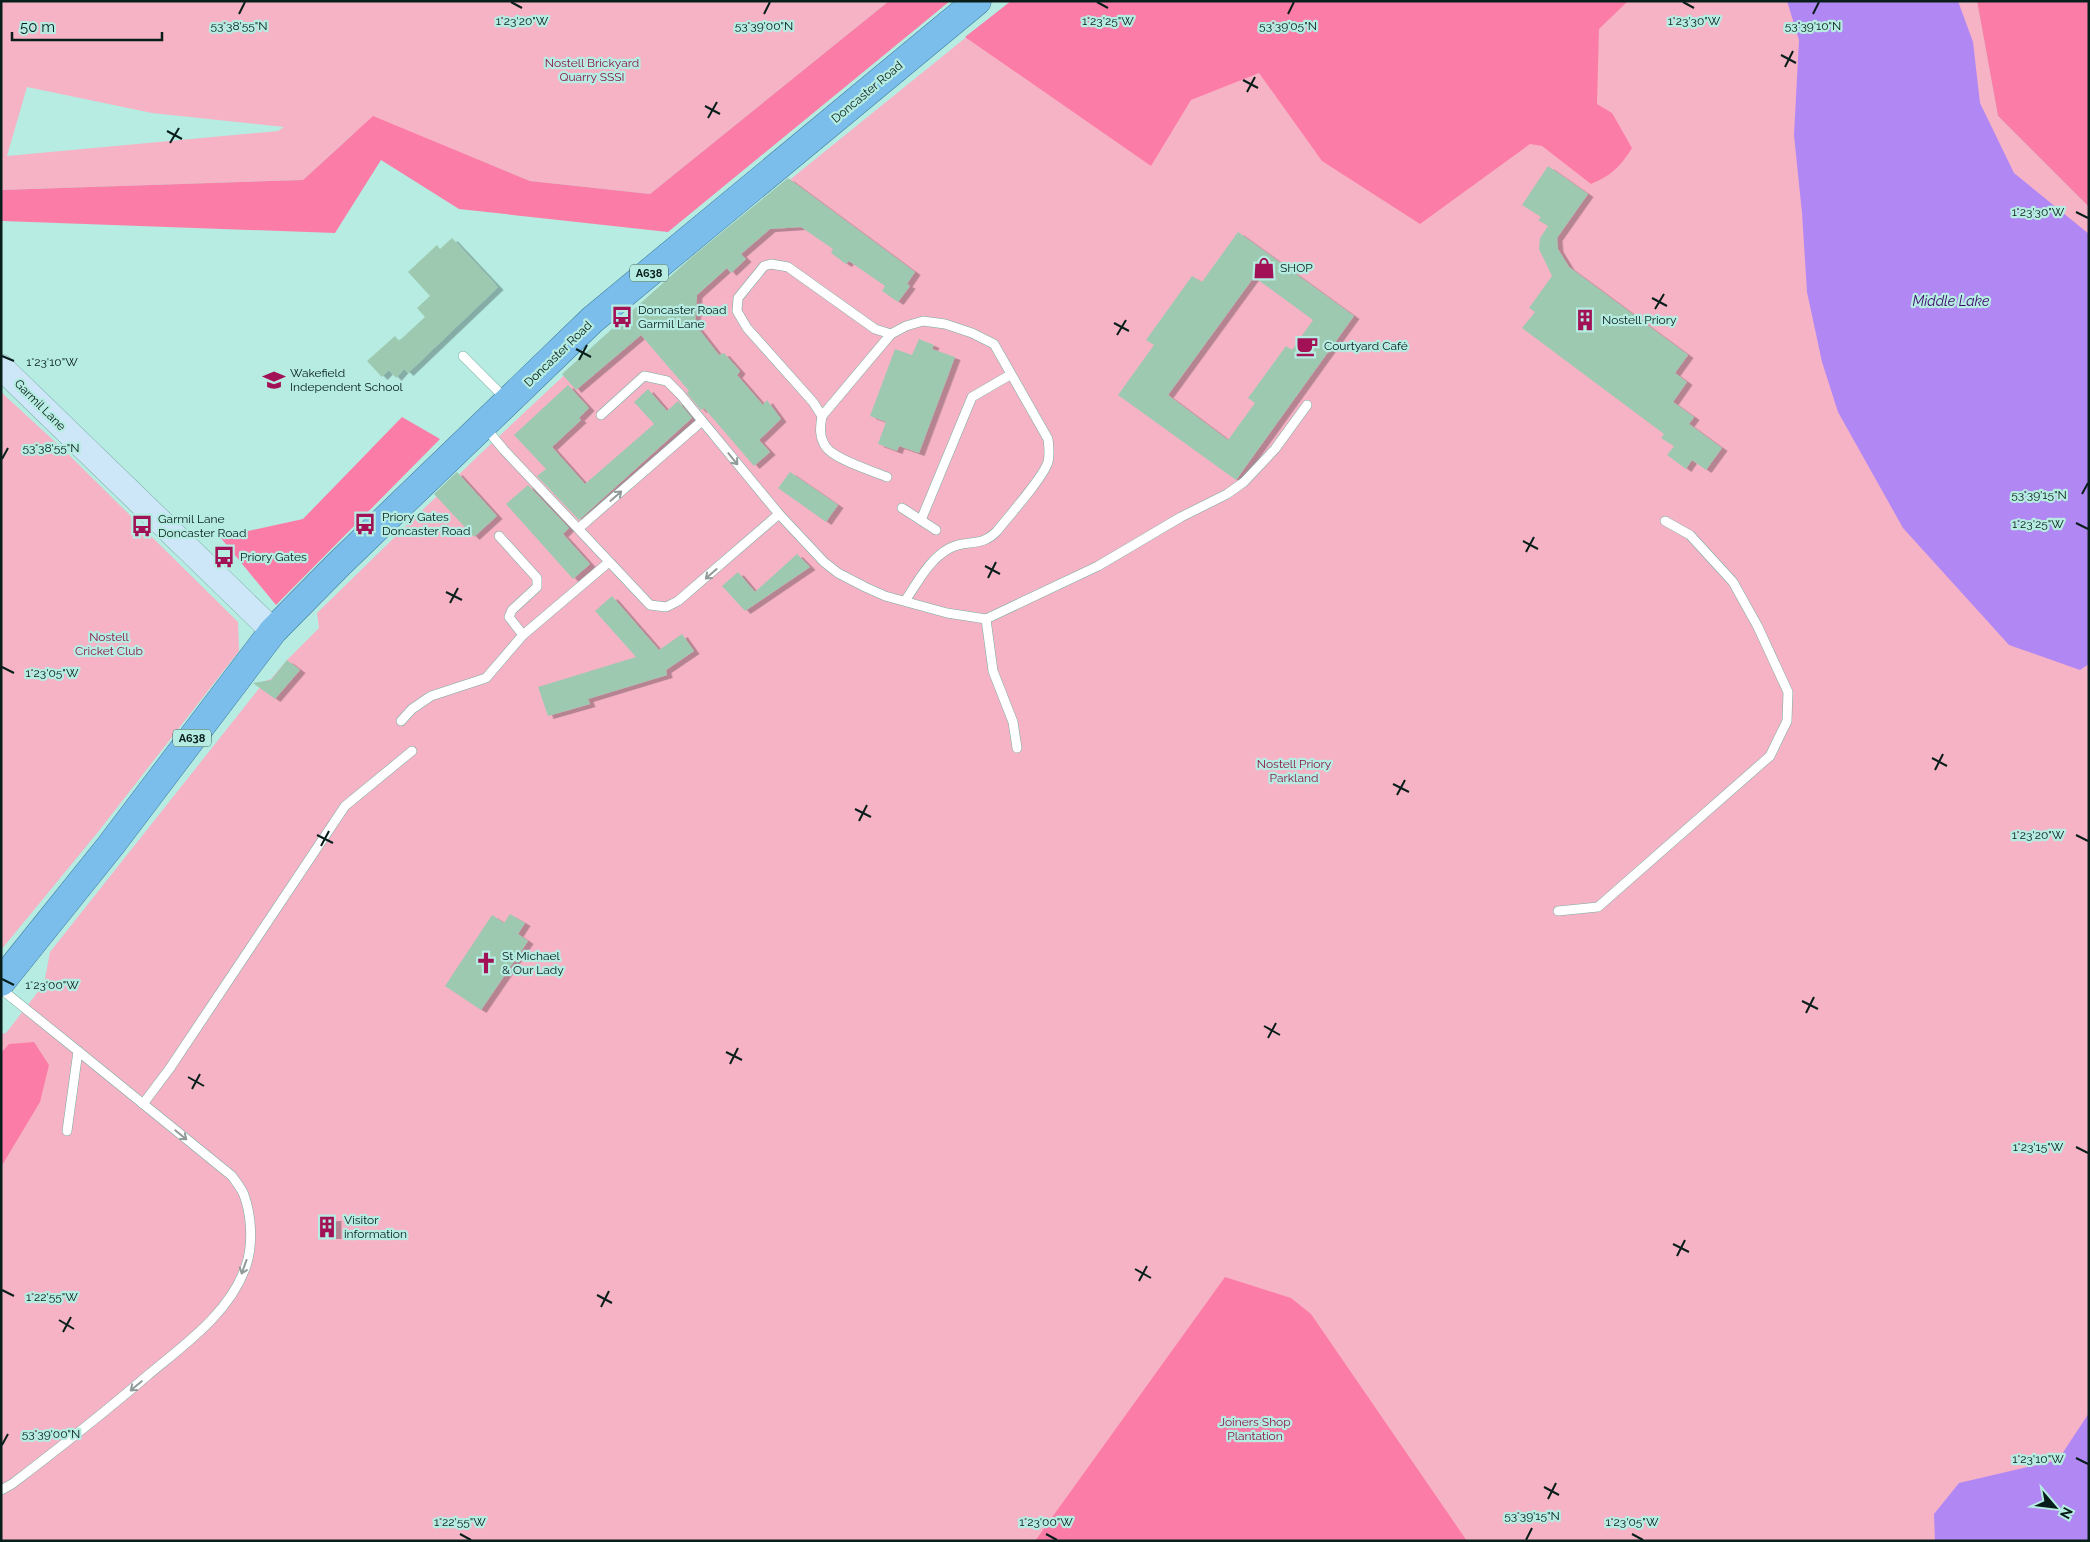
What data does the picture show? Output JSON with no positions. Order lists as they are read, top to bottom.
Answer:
{
  "streets": {
    "highway": ["Doncaster Road", "A638"],
    "main road": ["Garmil Lane"]
  },
  "crossings": [
    ["Doncaster Road", "A638"],
    ["Doncaster Road", "Garmil Lane"],
    ["A638", "Garmil Lane"]
  ],
  "water": ["Middle Lake"],
  "parks": [
    "Nostell Brickyard Quarry SSSI",
    "Nostell Cricket Club",
    "Nostell Priory Parkland",
    "Joiners Shop Plantation"
  ],
  "places": {
    "shop": ["SHOP"],
    "bus stop": [
      "Doncaster Road Garmil Lane",
      "Priory Gates Doncaster Road",
      "Garmil Lane Doncaster Road",
      "Priory Gates"
    ],
    "building": ["Nostell Priory", "Visitor information"],
    "cafe": ["Courtyard Café"],
    "school or university": ["Wakefield Independent School"],
    "church": ["St Michael & Our Lady"]
  },
  "scale_bar": "50 m",
  "north": "bottom right",
  "coordinates": [
    "1°23'20\"W",
    "1°23'25\"W",
    "1°23'30\"W",
    "53°38'55\"N",
    "53°39'00\"N",
    "53°39'05\"N",
    "53°39'10\"N",
    "1°23'10\"W",
    "53°39'15\"N",
    "1°23'05\"W",
    "1°23'00\"W",
    "1°23'15\"W",
    "1°22'55\"W"
  ]
}
